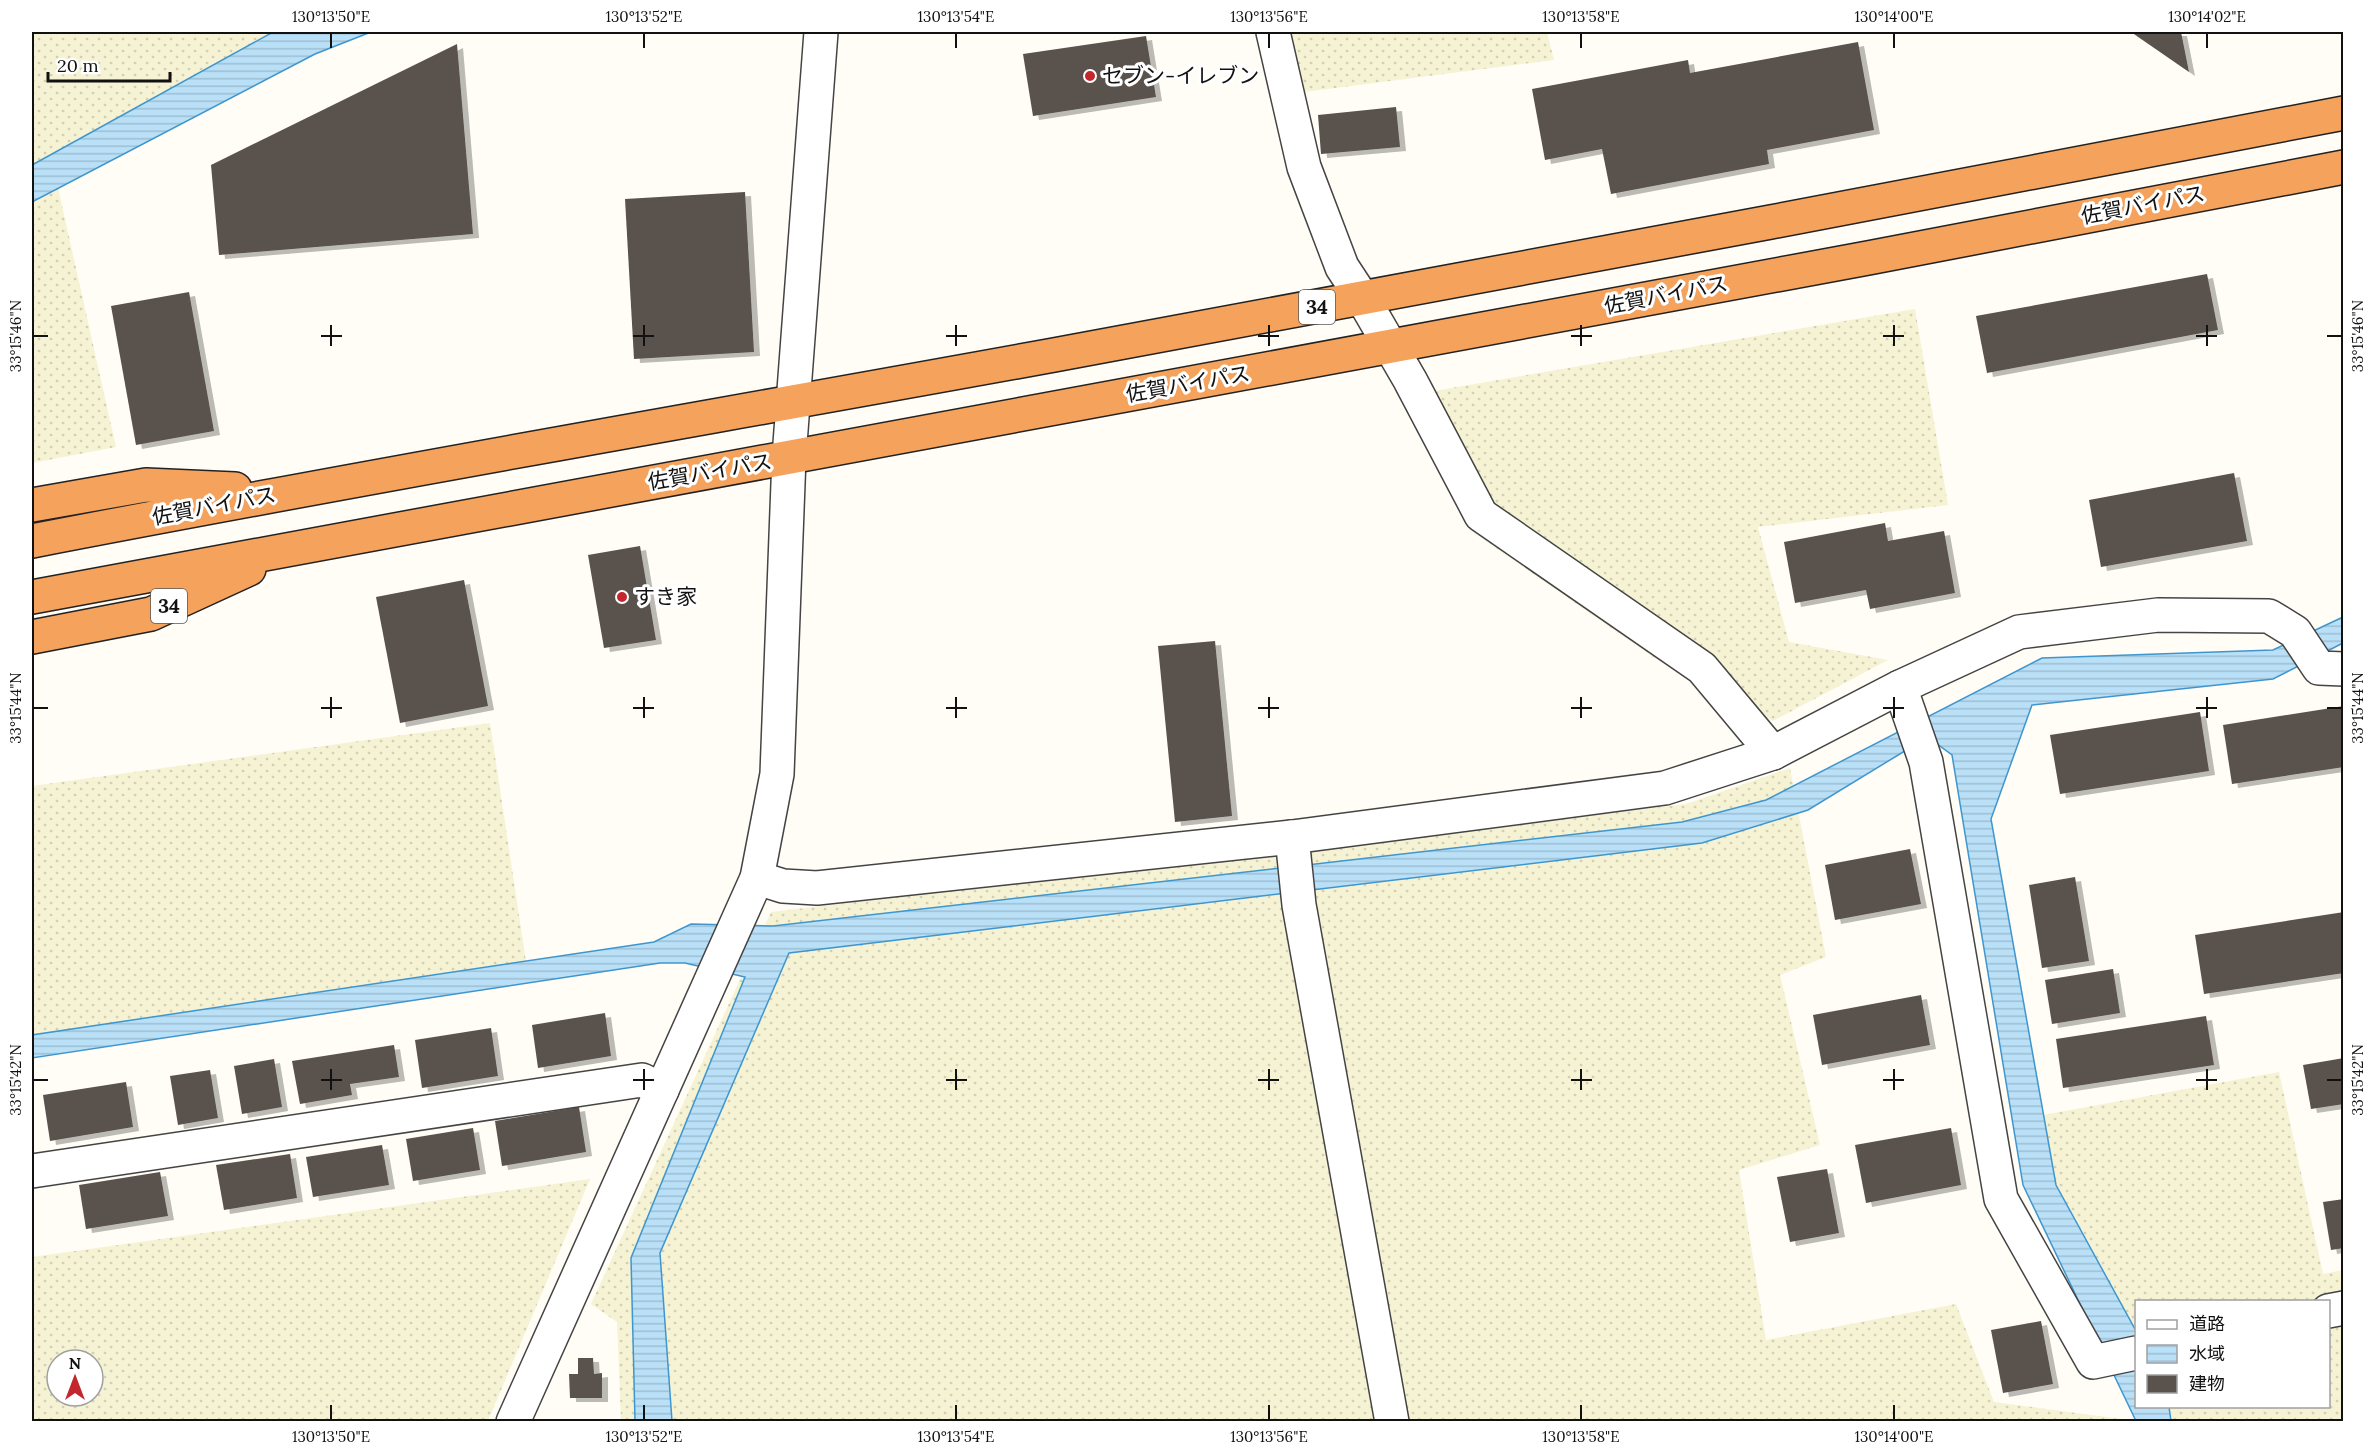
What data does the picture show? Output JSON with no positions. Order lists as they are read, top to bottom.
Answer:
{
  "streets": {
    "highway": ["佐賀バイパス", "34"]
  },
  "crossings": [
    ["佐賀バイパス", "34"]
  ],
  "places": ["セブン-イレブン", "すき家"],
  "legend": ["道路", "水域", "建物"],
  "scale_bar": "20 m",
  "north": "top",
  "coordinates": [
    "130°13'50\"E",
    "130°13'52\"E",
    "130°13'54\"E",
    "130°13'56\"E",
    "130°13'58\"E",
    "130°14'00\"E",
    "130°14'02\"E",
    "33°15'46\"N",
    "33°15'44\"N",
    "33°15'42\"N"
  ]
}
